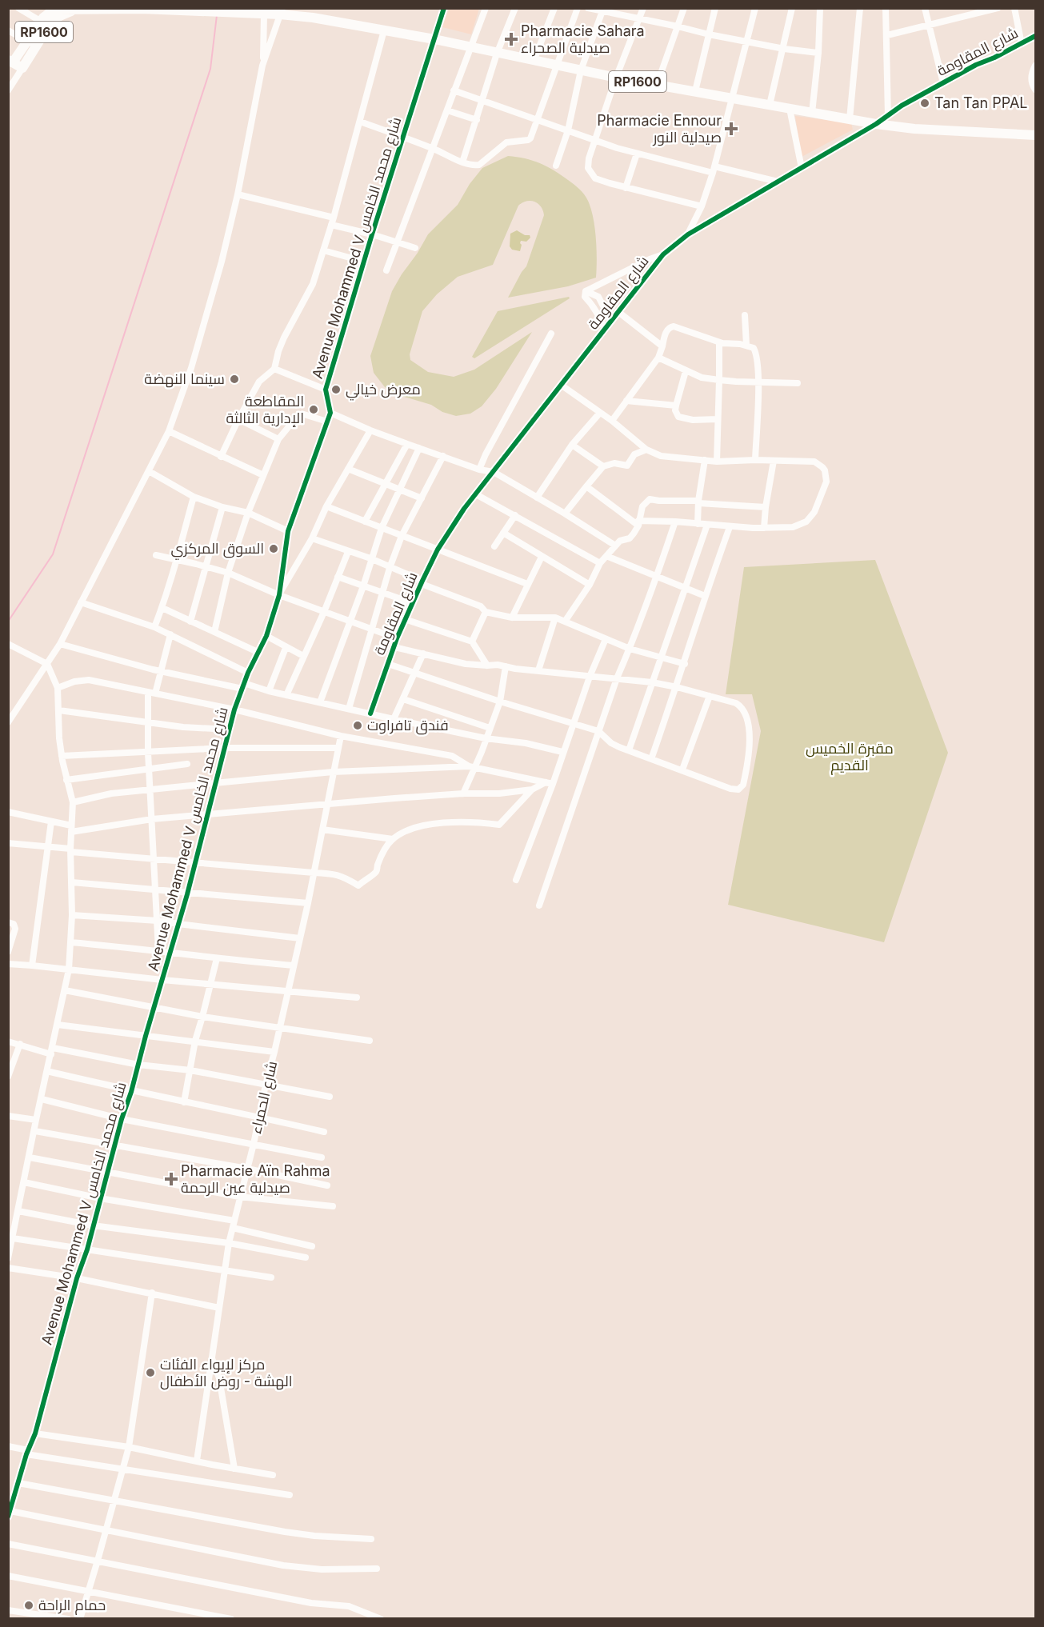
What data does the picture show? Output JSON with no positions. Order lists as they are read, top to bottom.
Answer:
{
  "streets": {
    "main road": ["RP1600"],
    "street": ["شارع المقاومة", "Avenue Mohammed V شارع محمد الخامس", "شارع الحمراء"]
  },
  "crossings": [
    ["RP1600", "شارع المقاومة"],
    ["RP1600", "Avenue Mohammed V شارع محمد الخامس"]
  ],
  "parks": ["مقبرة الخميس القديم"],
  "places": {
    "health": ["Pharmacie Sahara صيدلية الصحراء", "Pharmacie Ennour صيدلية النور", "Pharmacie Aïn Rahma صيدلية عين الرحمة"],
    "other": [
      "Tan Tan PPAL",
      "سينما النهضة",
      "معرض خيالي",
      "المقاطعة الإدارية الثالثة",
      "السوق المركزي",
      "فندق تافراوت",
      "مركز لإيواء الفئات الهشة - روض الأطفال",
      "حمام الراحة"
    ]
  }
}
